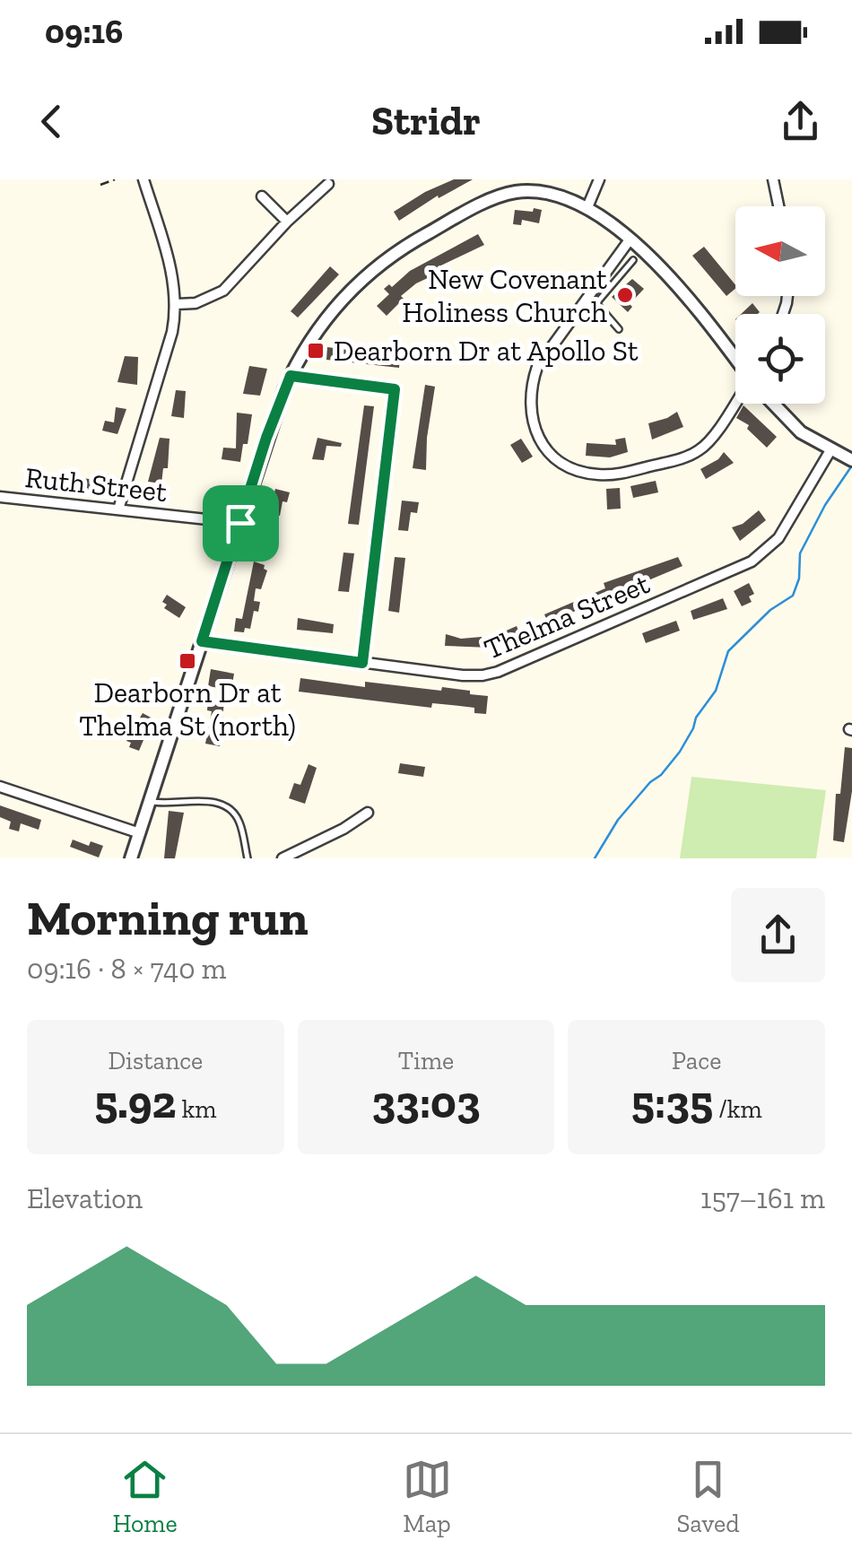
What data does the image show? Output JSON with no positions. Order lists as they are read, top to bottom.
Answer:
{
  "streets": {
    "street": ["Ruth Street", "Thelma Street"]
  },
  "places": {
    "other": ["New Covenant Holiness Church"],
    "transit": ["Dearborn Dr at Apollo St", "Dearborn Dr at Thelma St (north)"]
  },
  "north": "left",
  "page": {
    "status": "09:16",
    "header": "Stridr",
    "heading": ["Morning run", "09:16 · 8 × 740 m"],
    "stats": [
      ["Distance", "5.92 km"],
      ["Time", "33:03"],
      ["Pace", "5:35 /km"]
    ],
    "chart": ["Elevation", "157–161 m"],
    "tabs": ["Home", "Map", "Saved"]
  }
}
